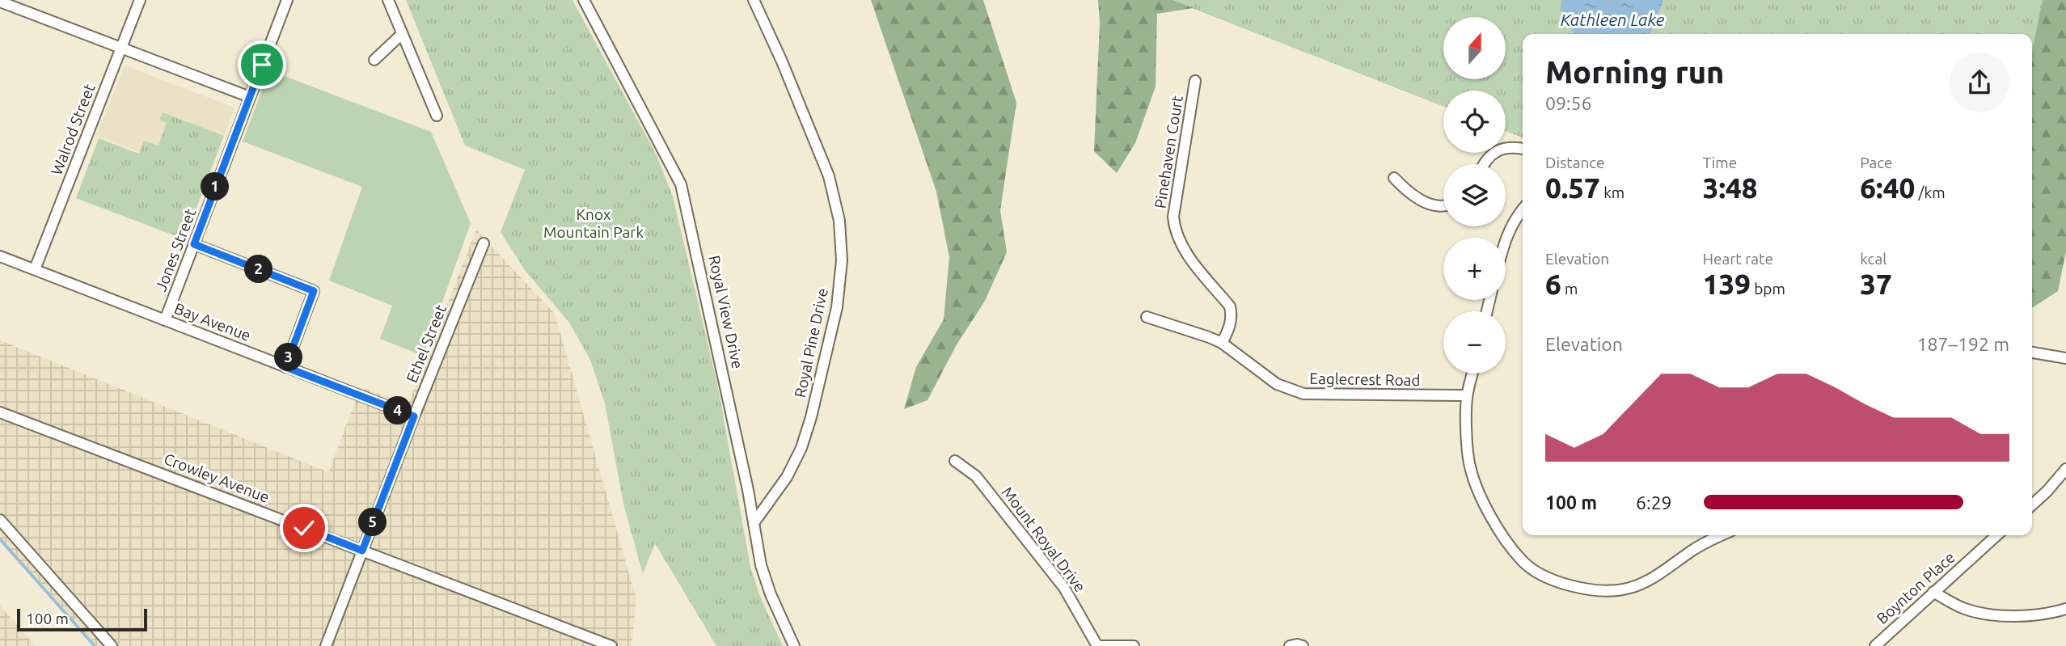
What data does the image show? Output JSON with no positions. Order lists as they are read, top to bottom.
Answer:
{
  "streets": {
    "street": [
      "Walrod Street",
      "Pinehaven Court",
      "Jones Street",
      "Royal View Drive",
      "Bay Avenue",
      "Royal Pine Drive",
      "Ethel Street",
      "Eaglecrest Road",
      "Crowley Avenue",
      "Mount Royal Drive",
      "Boynton Place"
    ]
  },
  "crossings": [
    ["Walrod Street", "Bay Avenue"],
    ["Pinehaven Court", "Eaglecrest Road"],
    ["Jones Street", "Bay Avenue"],
    ["Royal View Drive", "Royal Pine Drive"],
    ["Bay Avenue", "Ethel Street"],
    ["Ethel Street", "Crowley Avenue"]
  ],
  "water": ["Kathleen Lake"],
  "parks": ["Knox Mountain Park"],
  "scale_bar": "100 m",
  "north": "top",
  "page": {
    "map_buttons": ["+", "−"],
    "heading": ["Morning run", "09:56"],
    "stats": [
      ["Distance", "0.57 km"],
      ["Time", "3:48"],
      ["Pace", "6:40 /km"],
      ["Elevation", "6 m"],
      ["Heart rate", "139 bpm"],
      ["kcal", "37"]
    ],
    "pins": [
      "1",
      "2",
      "3",
      "4",
      "5"
    ],
    "chart": ["Elevation", "187–192 m"],
    "list": [
      {
        "name": "100 m",
        "note": "6:29"
      }
    ],
    "scale": "100 m"
  }
}
